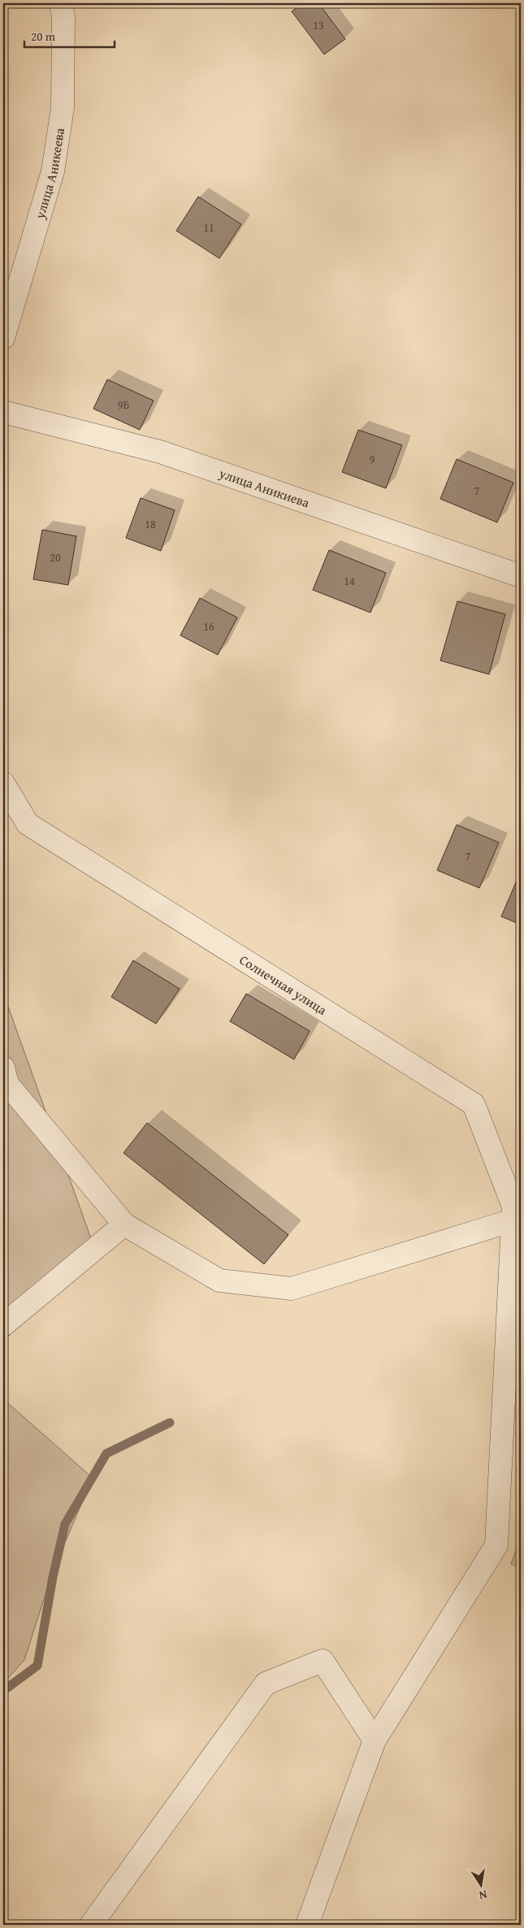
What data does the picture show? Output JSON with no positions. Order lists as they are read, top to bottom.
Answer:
{
  "streets": {
    "street": ["улица Аникеева", "улица Аникиева", "Солнечная улица"]
  },
  "house_numbers": [
    "13",
    "11",
    "9Б",
    "9",
    "7",
    "18",
    "20",
    "14",
    "16",
    "7"
  ],
  "scale_bar": "20 m",
  "north": "bottom"
}
